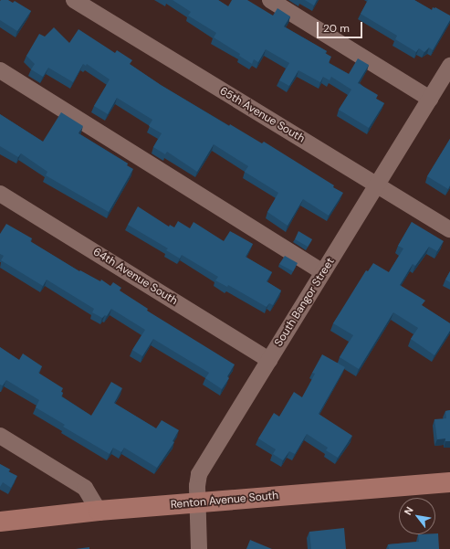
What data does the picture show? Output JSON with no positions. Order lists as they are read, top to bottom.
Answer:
{
  "streets": {
    "main road": ["Renton Avenue South"],
    "street": ["65th Avenue South", "64th Avenue South", "South Bangor Street"]
  },
  "crossings": [
    ["65th Avenue South", "South Bangor Street"],
    ["64th Avenue South", "South Bangor Street"],
    ["South Bangor Street", "Renton Avenue South"]
  ],
  "scale_bar": "20 m",
  "north": "top left"
}
